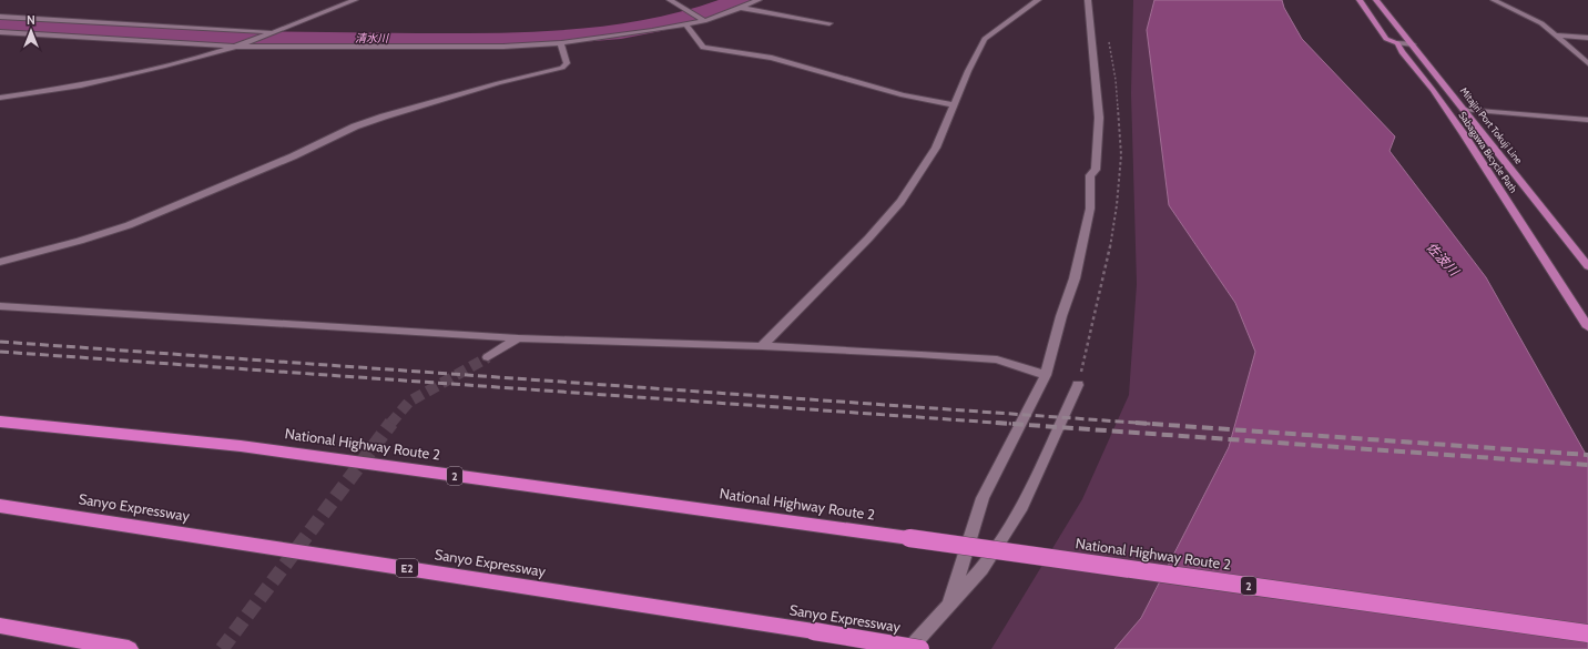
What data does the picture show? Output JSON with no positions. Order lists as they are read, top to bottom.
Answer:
{
  "streets": {
    "highway": [
      "National Highway Route 2",
      "2",
      "Sanyo Expressway",
      "E2"
    ],
    "main road": ["Mitajiri Port Tokuji Line", "Sabagawa Bicycle Path"]
  },
  "water": ["清水川", "佐波川"],
  "north": "top"
}
